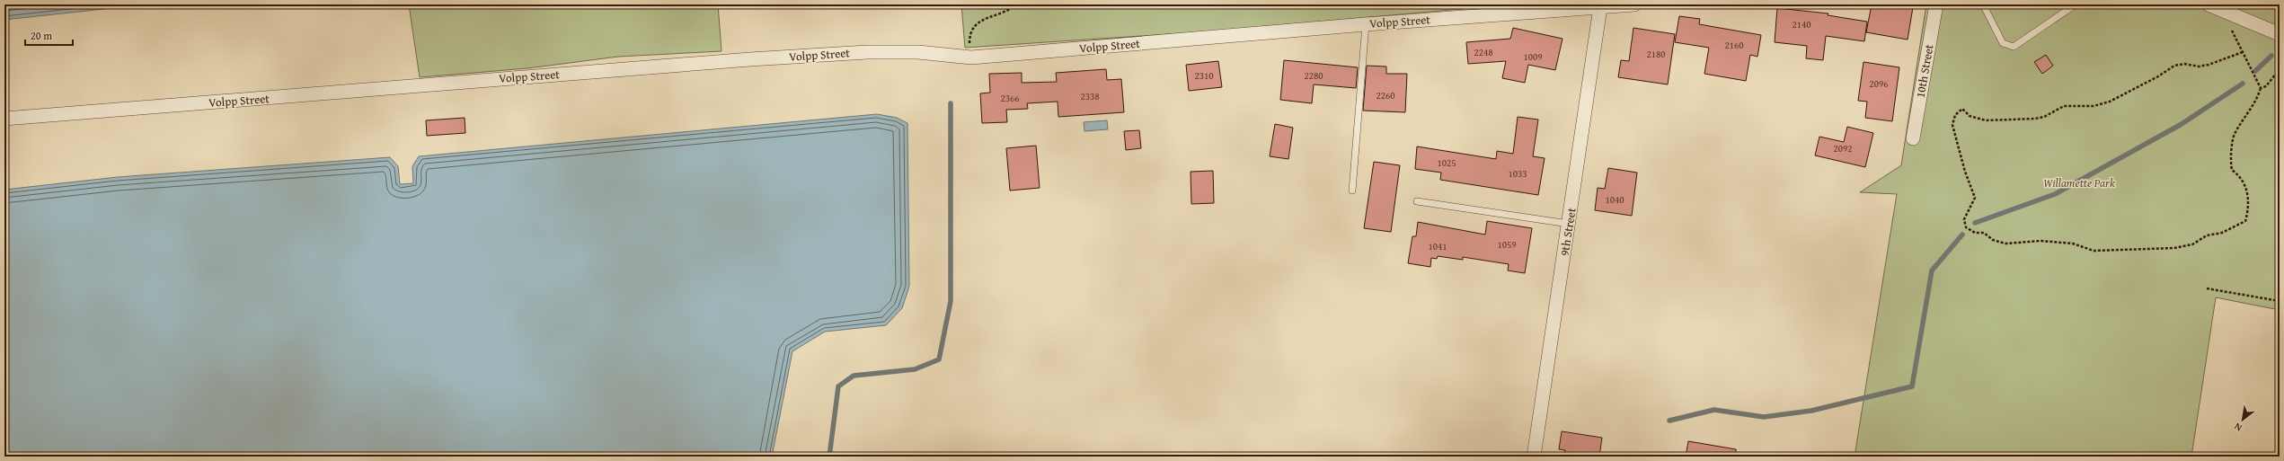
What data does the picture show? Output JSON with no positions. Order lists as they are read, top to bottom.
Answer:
{
  "streets": {
    "street": ["Volpp Street", "10th Street", "9th Street"]
  },
  "crossings": [
    ["Volpp Street", "9th Street"]
  ],
  "parks": ["Willamette Park"],
  "house_numbers": [
    "2140",
    "2160",
    "2248",
    "2180",
    "1009",
    "2310",
    "2280",
    "2096",
    "2260",
    "2338",
    "2366",
    "2092",
    "1025",
    "1033",
    "1040",
    "1059",
    "1041"
  ],
  "scale_bar": "20 m",
  "north": "bottom left"
}
